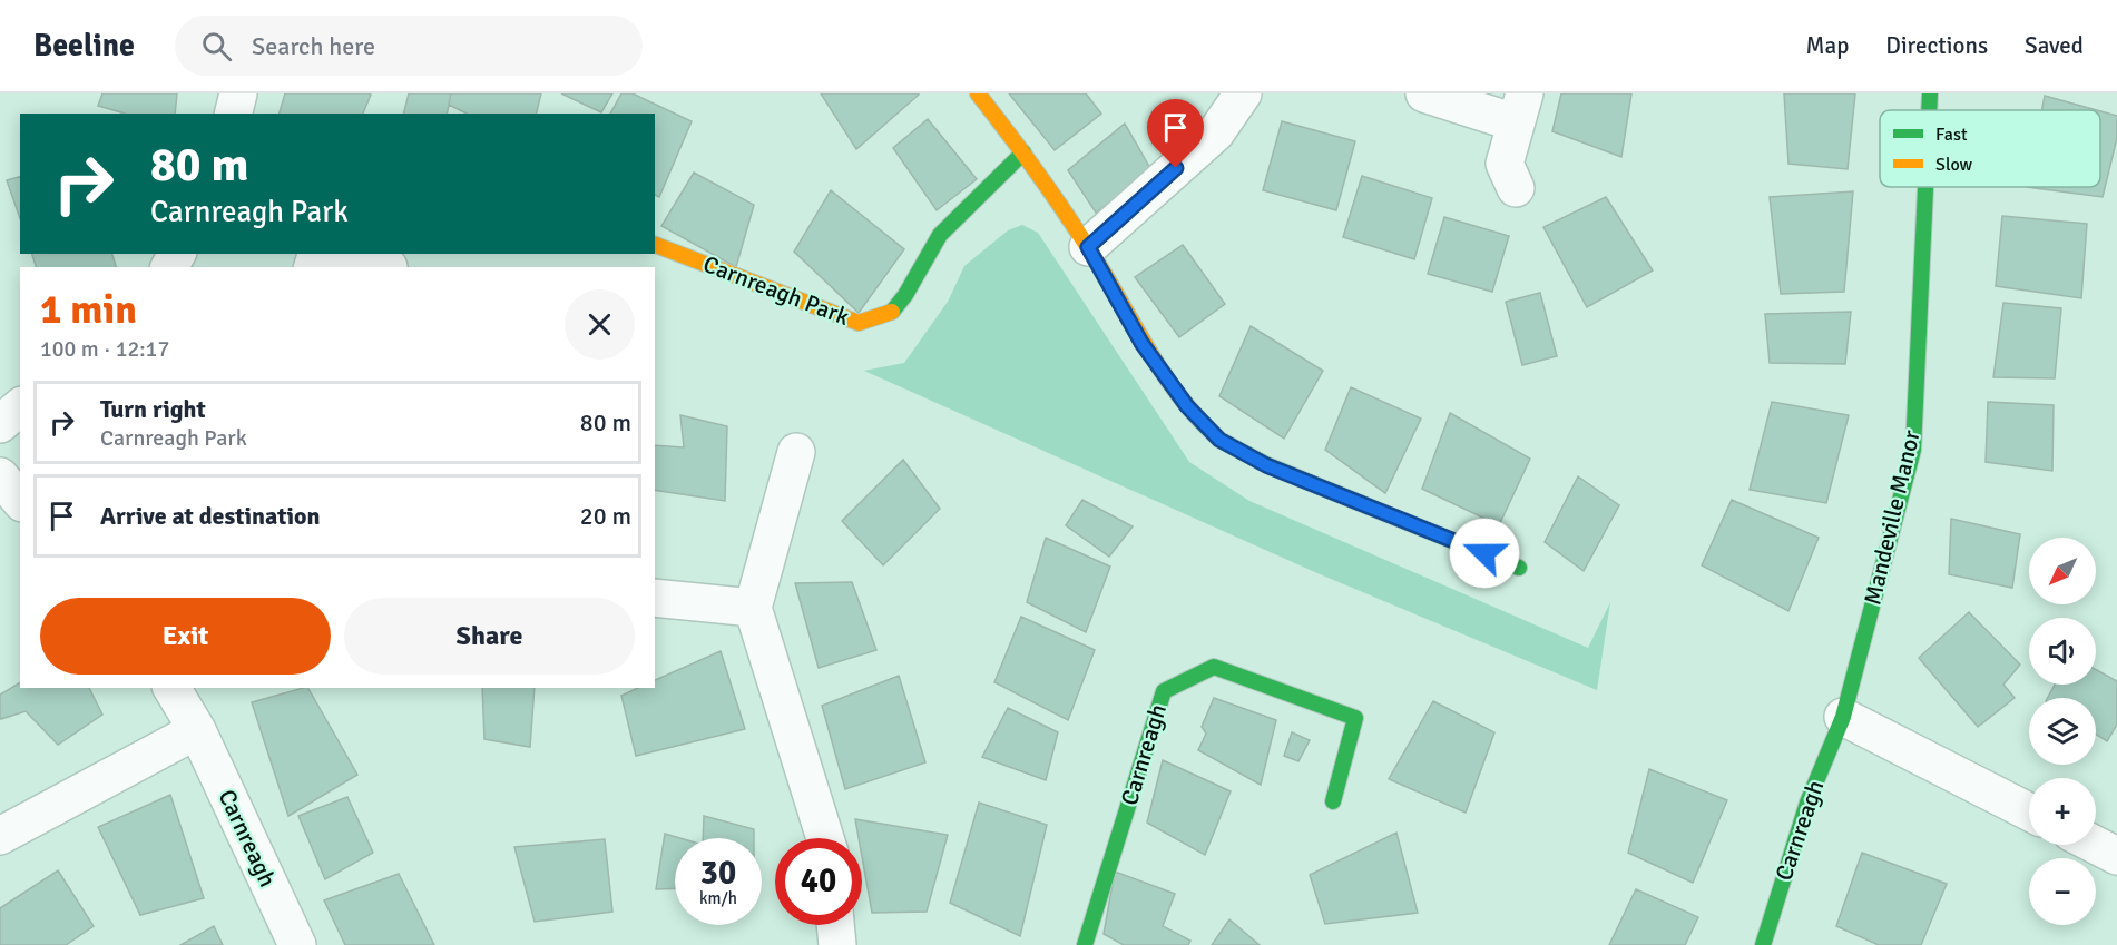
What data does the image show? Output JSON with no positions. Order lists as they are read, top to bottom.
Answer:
{
  "streets": {
    "street": ["Carnreagh Park", "Mandeville Manor", "Carnreagh"]
  },
  "crossings": [
    ["Mandeville Manor", "Carnreagh"]
  ],
  "legend": ["Fast", "Slow"],
  "north": "bottom left",
  "page": {
    "header": "Beeline",
    "search": "Search here",
    "nav": ["Map", "Directions", "Saved"],
    "turn": ["80 m", "Carnreagh Park"],
    "heading": ["1 min", "100 m · 12:17"],
    "list": [
      {
        "name": "Turn right",
        "note": "Carnreagh Park",
        "value": "80 m"
      },
      {
        "name": "Arrive at destination",
        "value": "20 m"
      }
    ],
    "map_buttons": ["+", "−"],
    "buttons": ["Exit", "Share"],
    "speed": "30 km/h",
    "limit": "40"
  }
}
